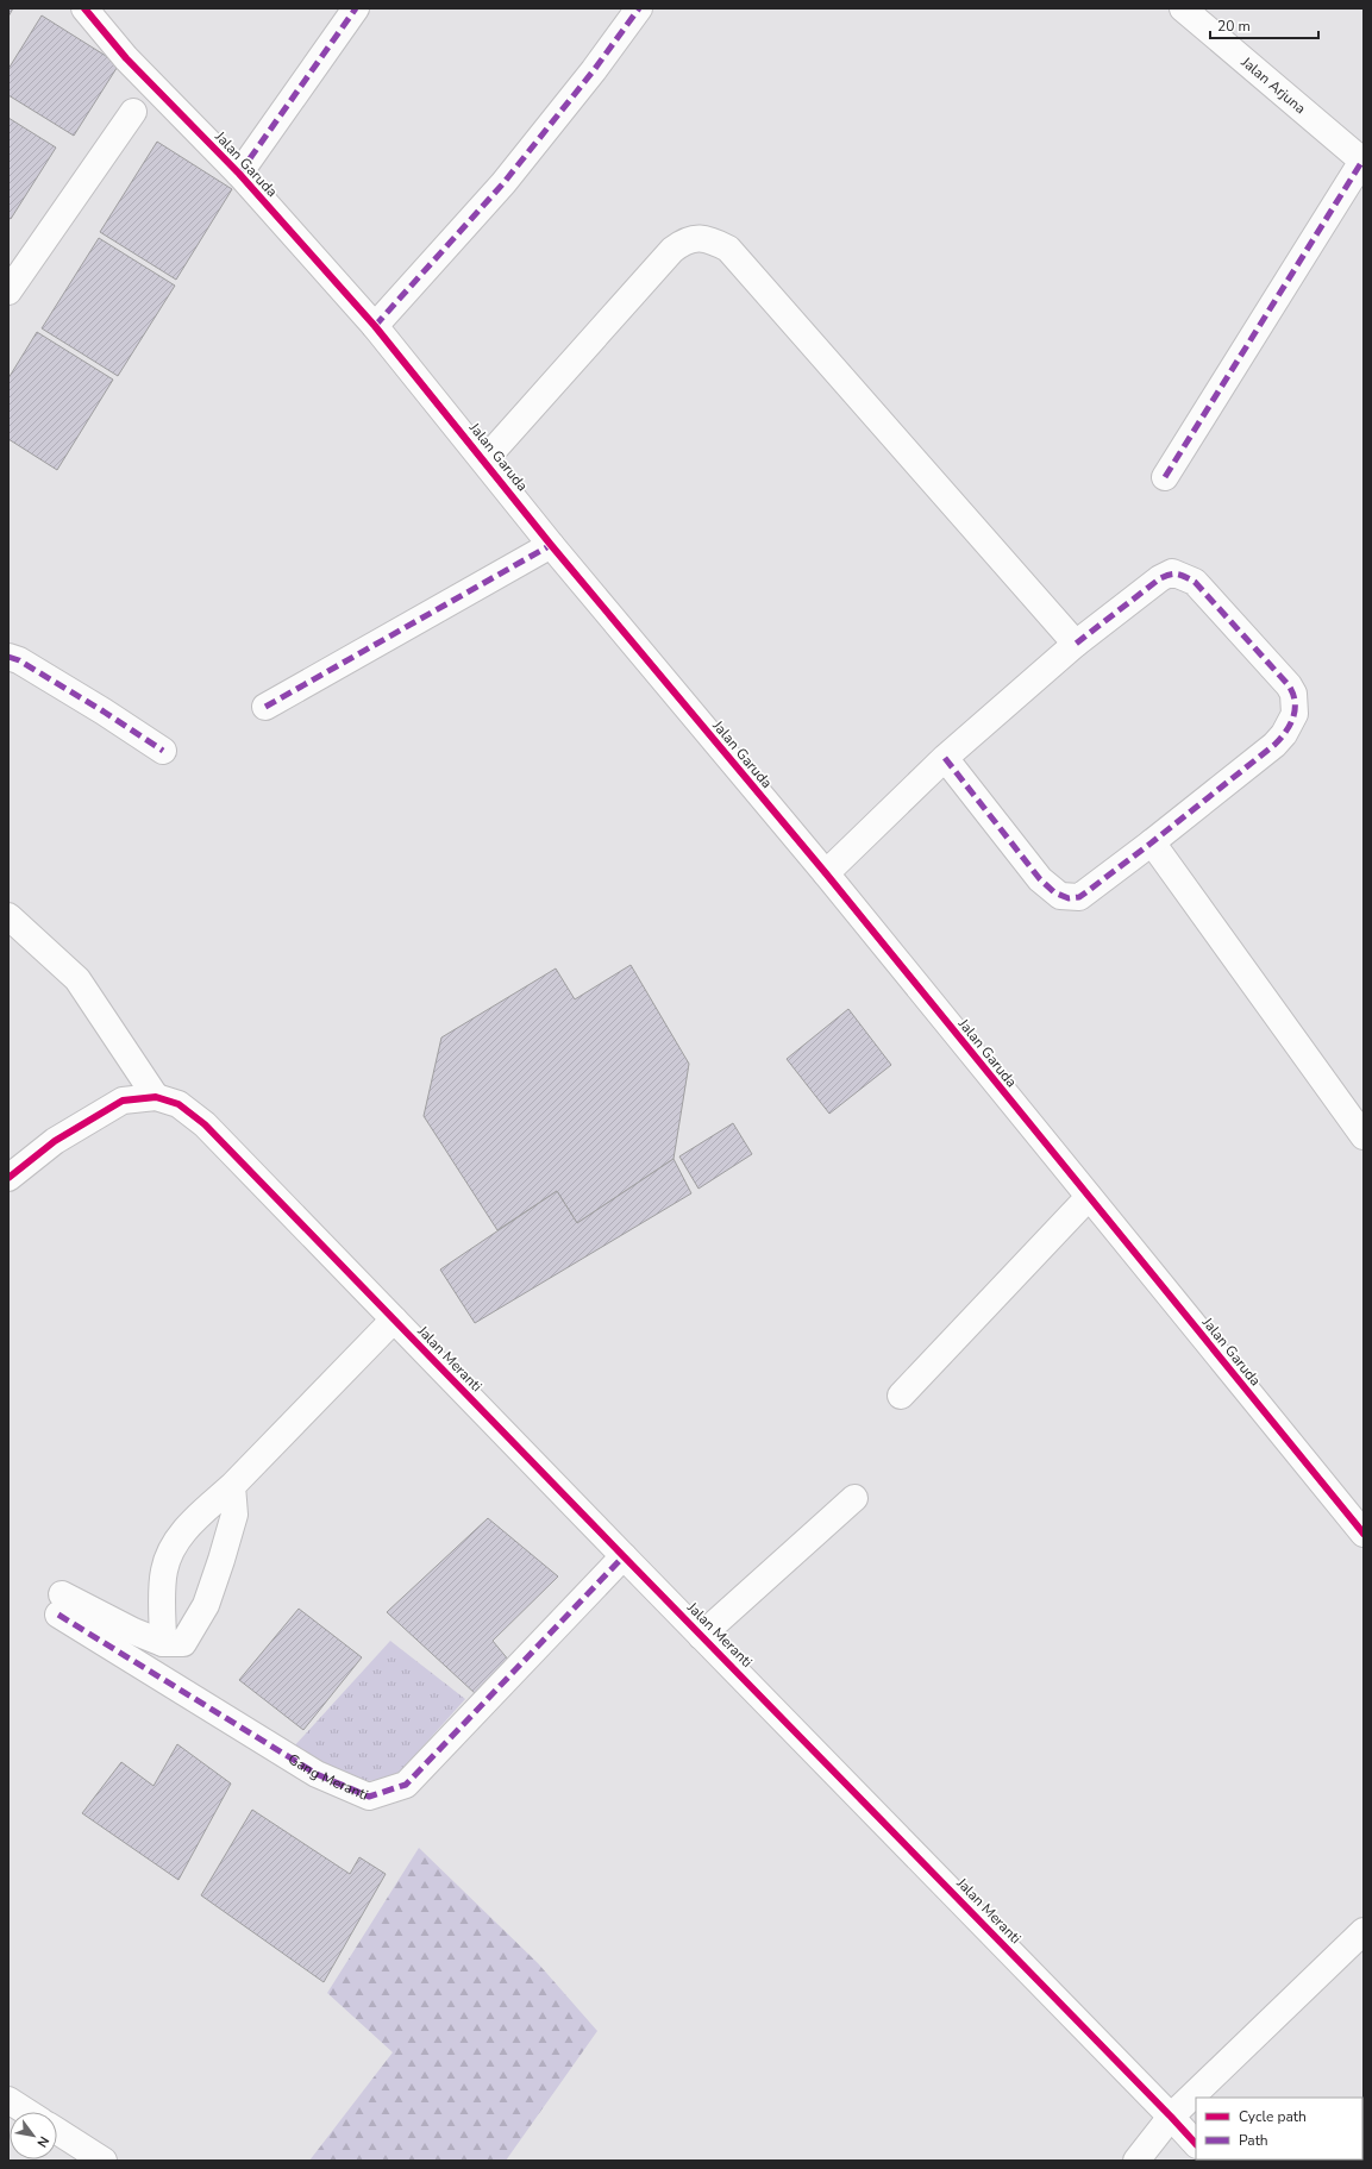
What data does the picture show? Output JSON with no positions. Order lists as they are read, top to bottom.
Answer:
{
  "streets": {
    "street": [
      "Jalan Arjuna",
      "Jalan Garuda",
      "Jalan Meranti",
      "Gang Meranti"
    ]
  },
  "crossings": [
    ["Jalan Meranti", "Gang Meranti"]
  ],
  "legend": ["Cycle path", "Path"],
  "scale_bar": "20 m",
  "north": "bottom right"
}
